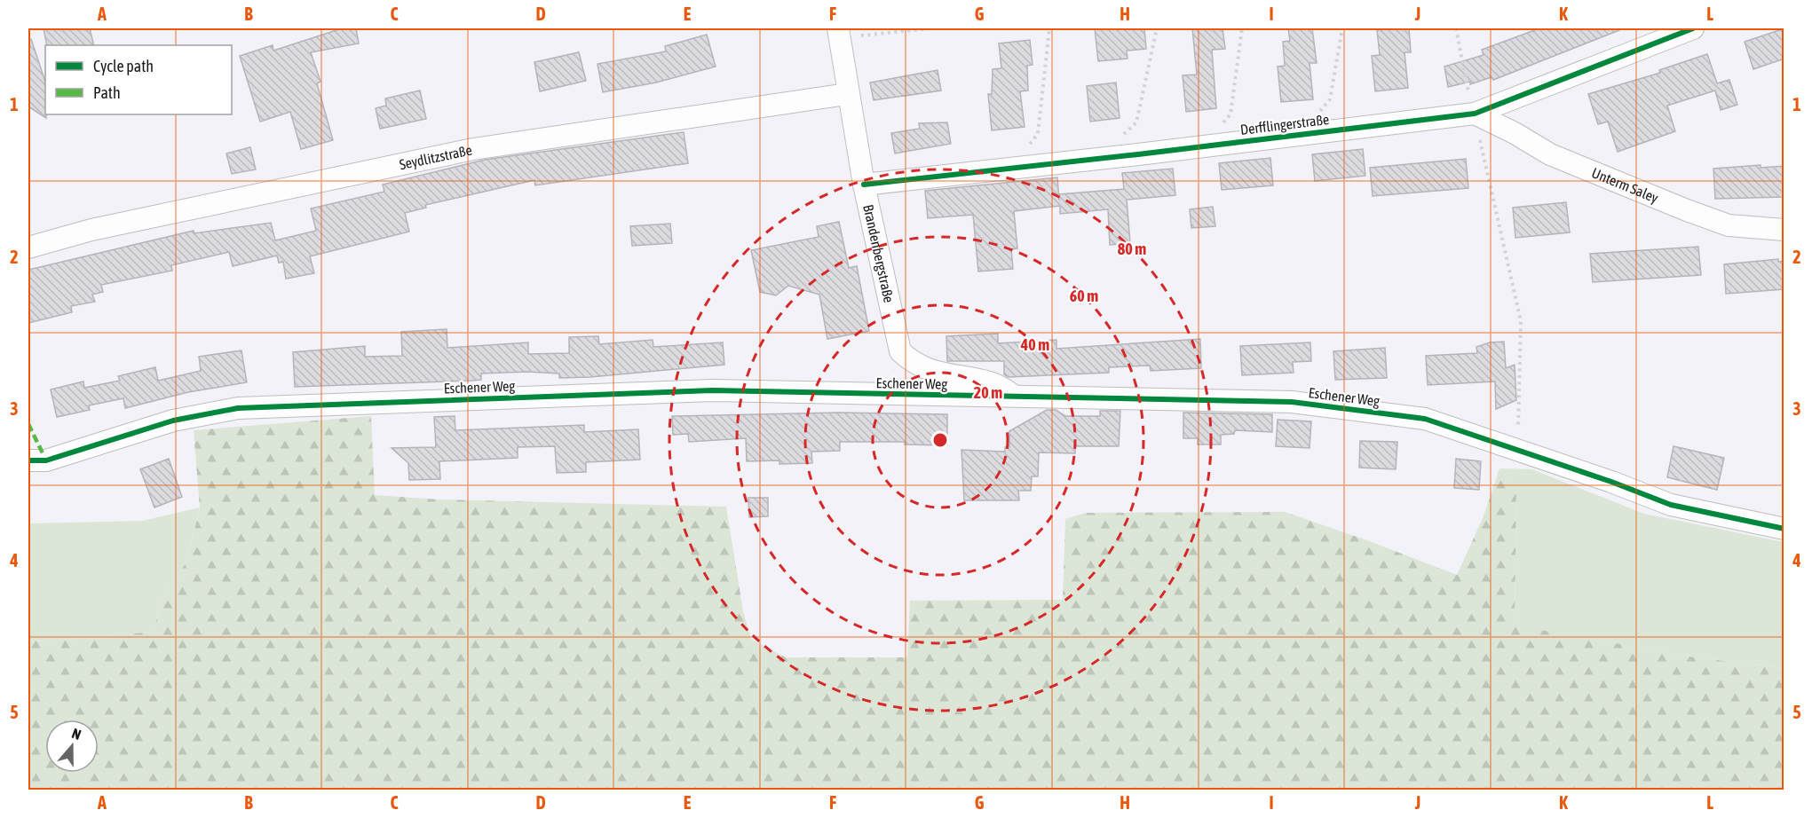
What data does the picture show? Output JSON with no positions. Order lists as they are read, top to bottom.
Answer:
{
  "streets": {
    "street": [
      "Derfflingerstraße",
      "Seydlitzstraße",
      "Unterm Saley",
      "Brandenbergstraße",
      "Eschener Weg"
    ]
  },
  "crossings": [
    ["Derfflingerstraße", "Unterm Saley"],
    ["Derfflingerstraße", "Brandenbergstraße"],
    ["Seydlitzstraße", "Brandenbergstraße"],
    ["Brandenbergstraße", "Eschener Weg"]
  ],
  "legend": ["Cycle path", "Path"],
  "north": "top",
  "grid": {
    "columns": [
      "A",
      "B",
      "C",
      "D",
      "E",
      "F",
      "G",
      "H",
      "I",
      "J",
      "K",
      "L"
    ],
    "rows": [
      "1",
      "2",
      "3",
      "4",
      "5"
    ]
  },
  "rings": [
    "80 m",
    "60 m",
    "40 m",
    "20 m"
  ]
}
